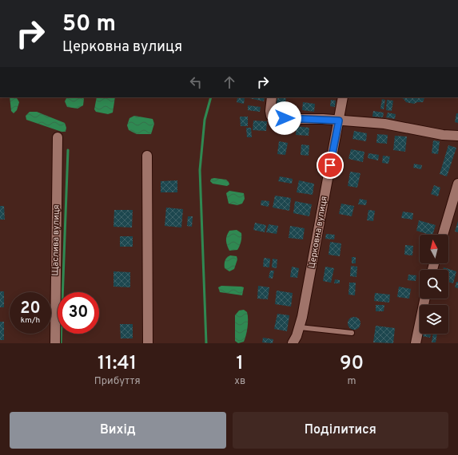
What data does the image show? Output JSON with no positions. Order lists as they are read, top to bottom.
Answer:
{
  "streets": {
    "street": ["Церковна вулиця", "Щаслива вулиця"]
  },
  "north": "top",
  "page": {
    "turn": ["50 m", "Церковна вулиця"],
    "speed": "20 km/h",
    "limit": "30",
    "eta": [
      "11:41",
      "Прибуття",
      "1",
      "хв",
      "90",
      "m"
    ],
    "buttons": ["Вихід", "Поділитися"]
  }
}
